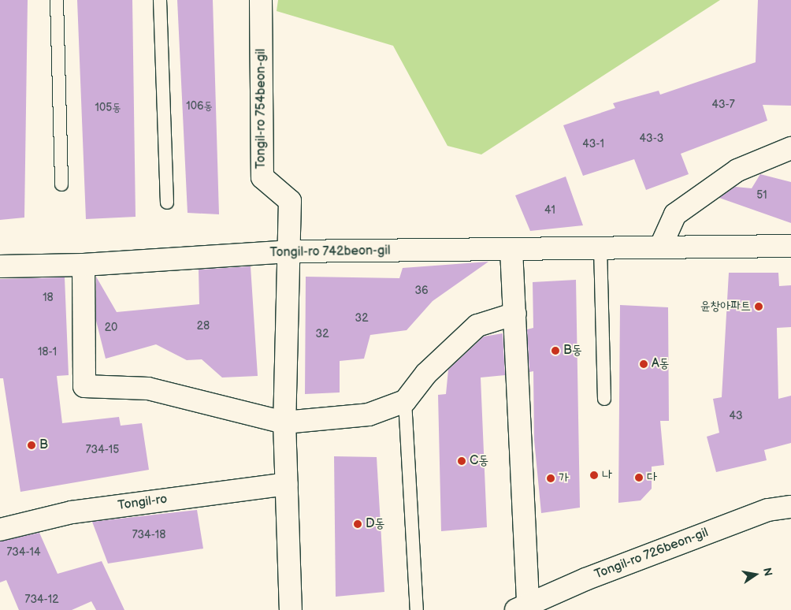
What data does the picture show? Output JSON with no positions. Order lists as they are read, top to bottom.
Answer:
{
  "streets": {
    "street": [
      "Tongil-ro 754beon-gil",
      "Tongil-ro 742beon-gil",
      "Tongil-ro",
      "Tongil-ro 726beon-gil"
    ]
  },
  "crossings": [
    ["Tongil-ro 754beon-gil", "Tongil-ro 742beon-gil"],
    ["Tongil-ro 754beon-gil", "Tongil-ro"]
  ],
  "places": [
    "윤창아파트",
    "B동",
    "A동",
    "B",
    "C동",
    "나",
    "다",
    "가",
    "D동"
  ],
  "house_numbers": [
    "43-7",
    "106동",
    "105동",
    "43-3",
    "43-1",
    "51",
    "41",
    "36",
    "18",
    "32",
    "28",
    "20",
    "32",
    "18-1",
    "43",
    "734-15",
    "734-18",
    "734-14",
    "734-12"
  ],
  "north": "right"
}
